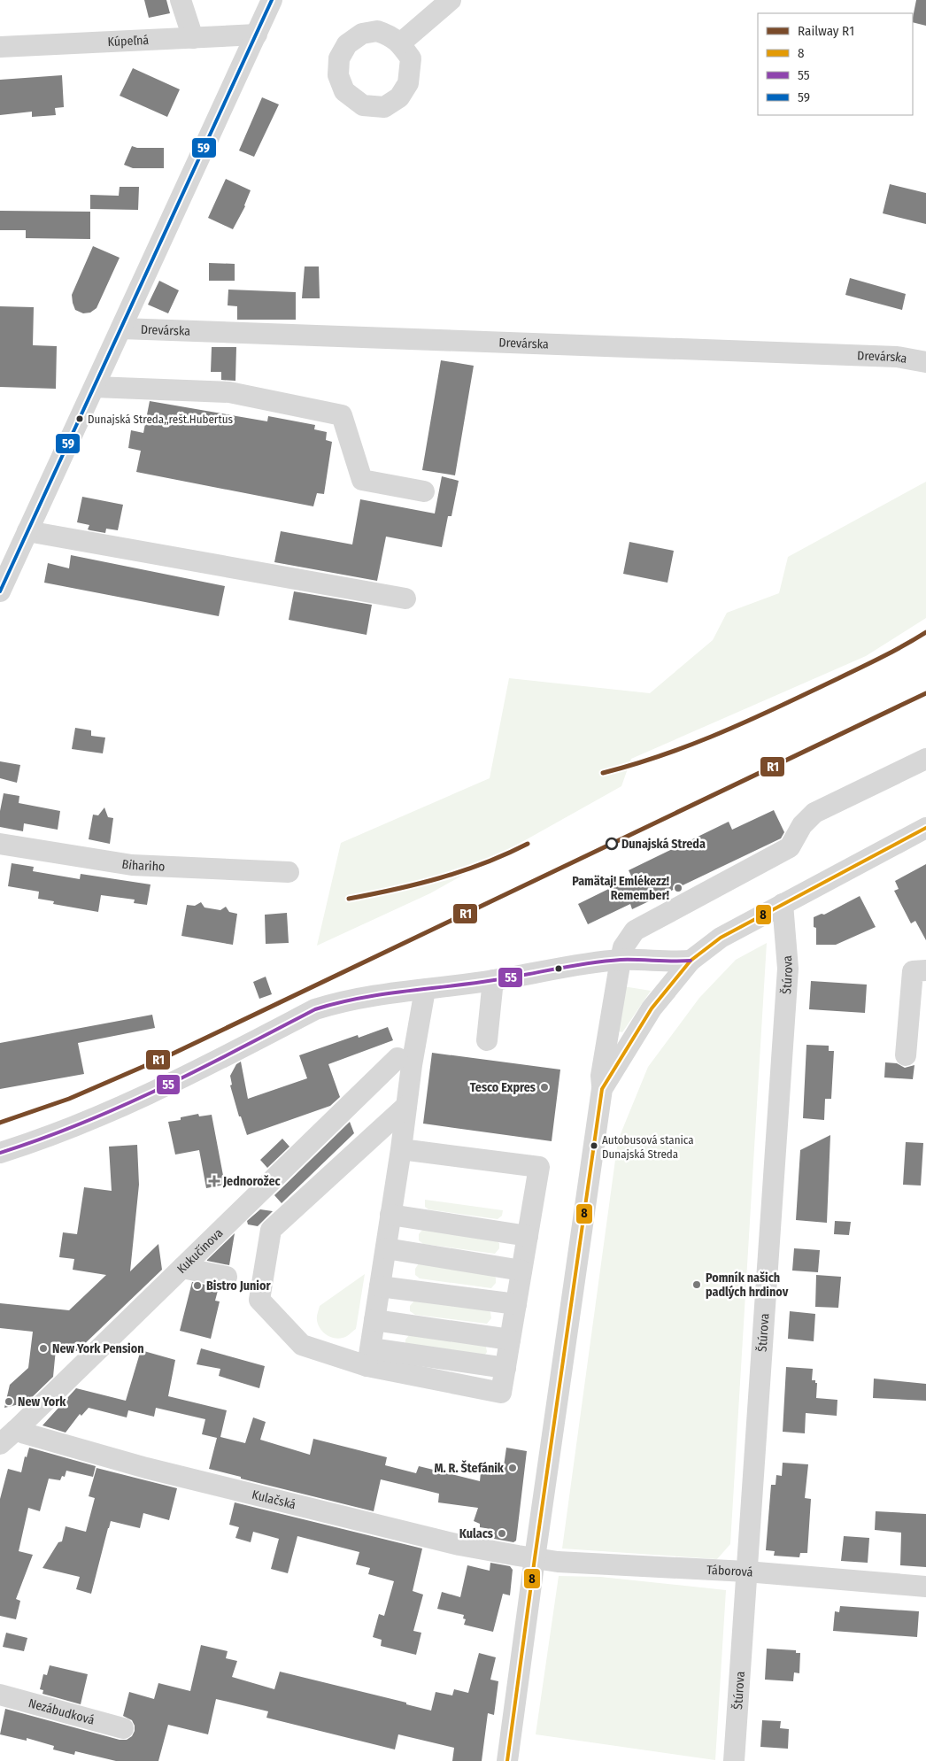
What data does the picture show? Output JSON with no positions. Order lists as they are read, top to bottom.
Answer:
{
  "streets": {
    "street": [
      "Kúpeľná",
      "Drevárska",
      "Bihariho",
      "Štúrova",
      "Kukučínova",
      "Kulačská",
      "Táborová",
      "Nezábudková"
    ]
  },
  "crossings": [
    ["Štúrova", "Táborová"],
    ["Kukučínova", "Kulačská"],
    ["Kulačská", "Táborová"]
  ],
  "places": {
    "other": [
      "Dunajská Streda,,rešt.Hubertus",
      "Dunajská Streda",
      "Pamätaj! Emlékezz! Remember!",
      "Tesco Expres",
      "Autobusová stanica Dunajská Streda",
      "Pomník našich padlých hrdinov",
      "Bistro Junior",
      "New York Pension",
      "New York",
      "M. R. Štefánik",
      "Kulacs"
    ],
    "health": ["Jednorožec"]
  },
  "lines": [
    "transit line 59",
    "rail line R1",
    "transit line 8",
    "transit line 55"
  ],
  "legend": [
    "Railway R1",
    "8",
    "55",
    "59"
  ]
}
